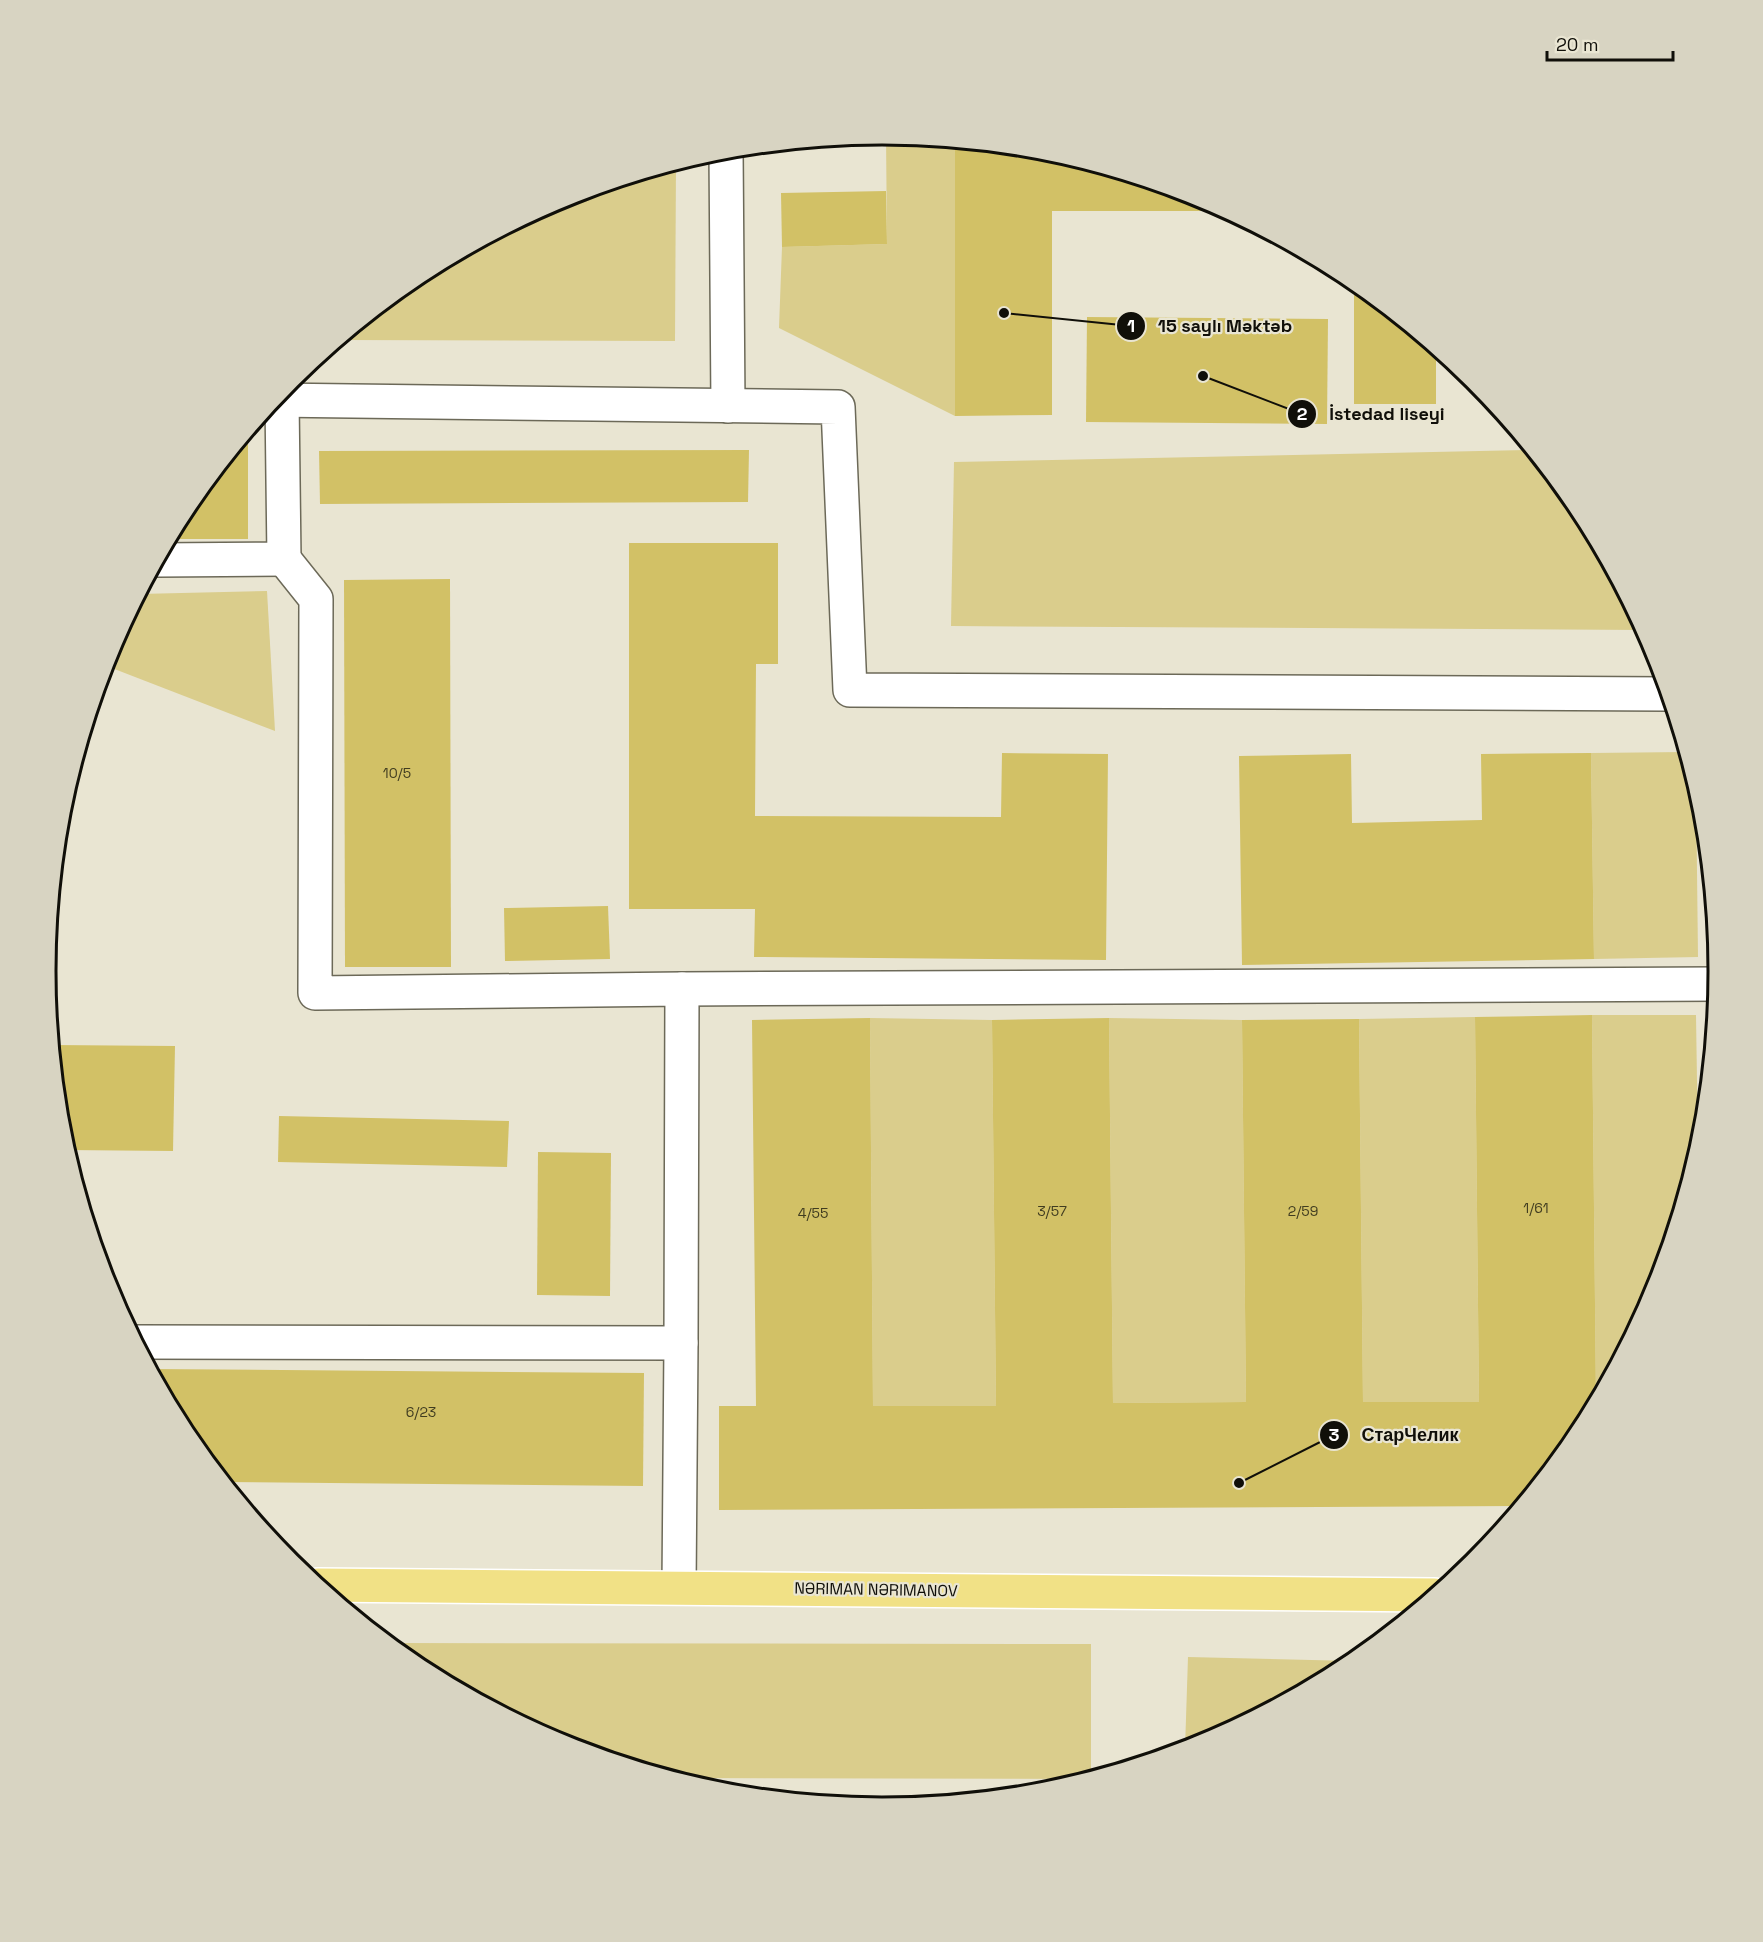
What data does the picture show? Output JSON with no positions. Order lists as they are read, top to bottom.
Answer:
{
  "streets": {
    "main road": ["NƏRIMAN NƏRIMANOV"]
  },
  "places": ["15 saylı Məktəb", "İstedad liseyi", "СтарЧелик"],
  "house_numbers": [
    "10/5",
    "1/61",
    "3/57",
    "2/59",
    "4/55",
    "6/23"
  ],
  "scale_bar": "20 m"
}
